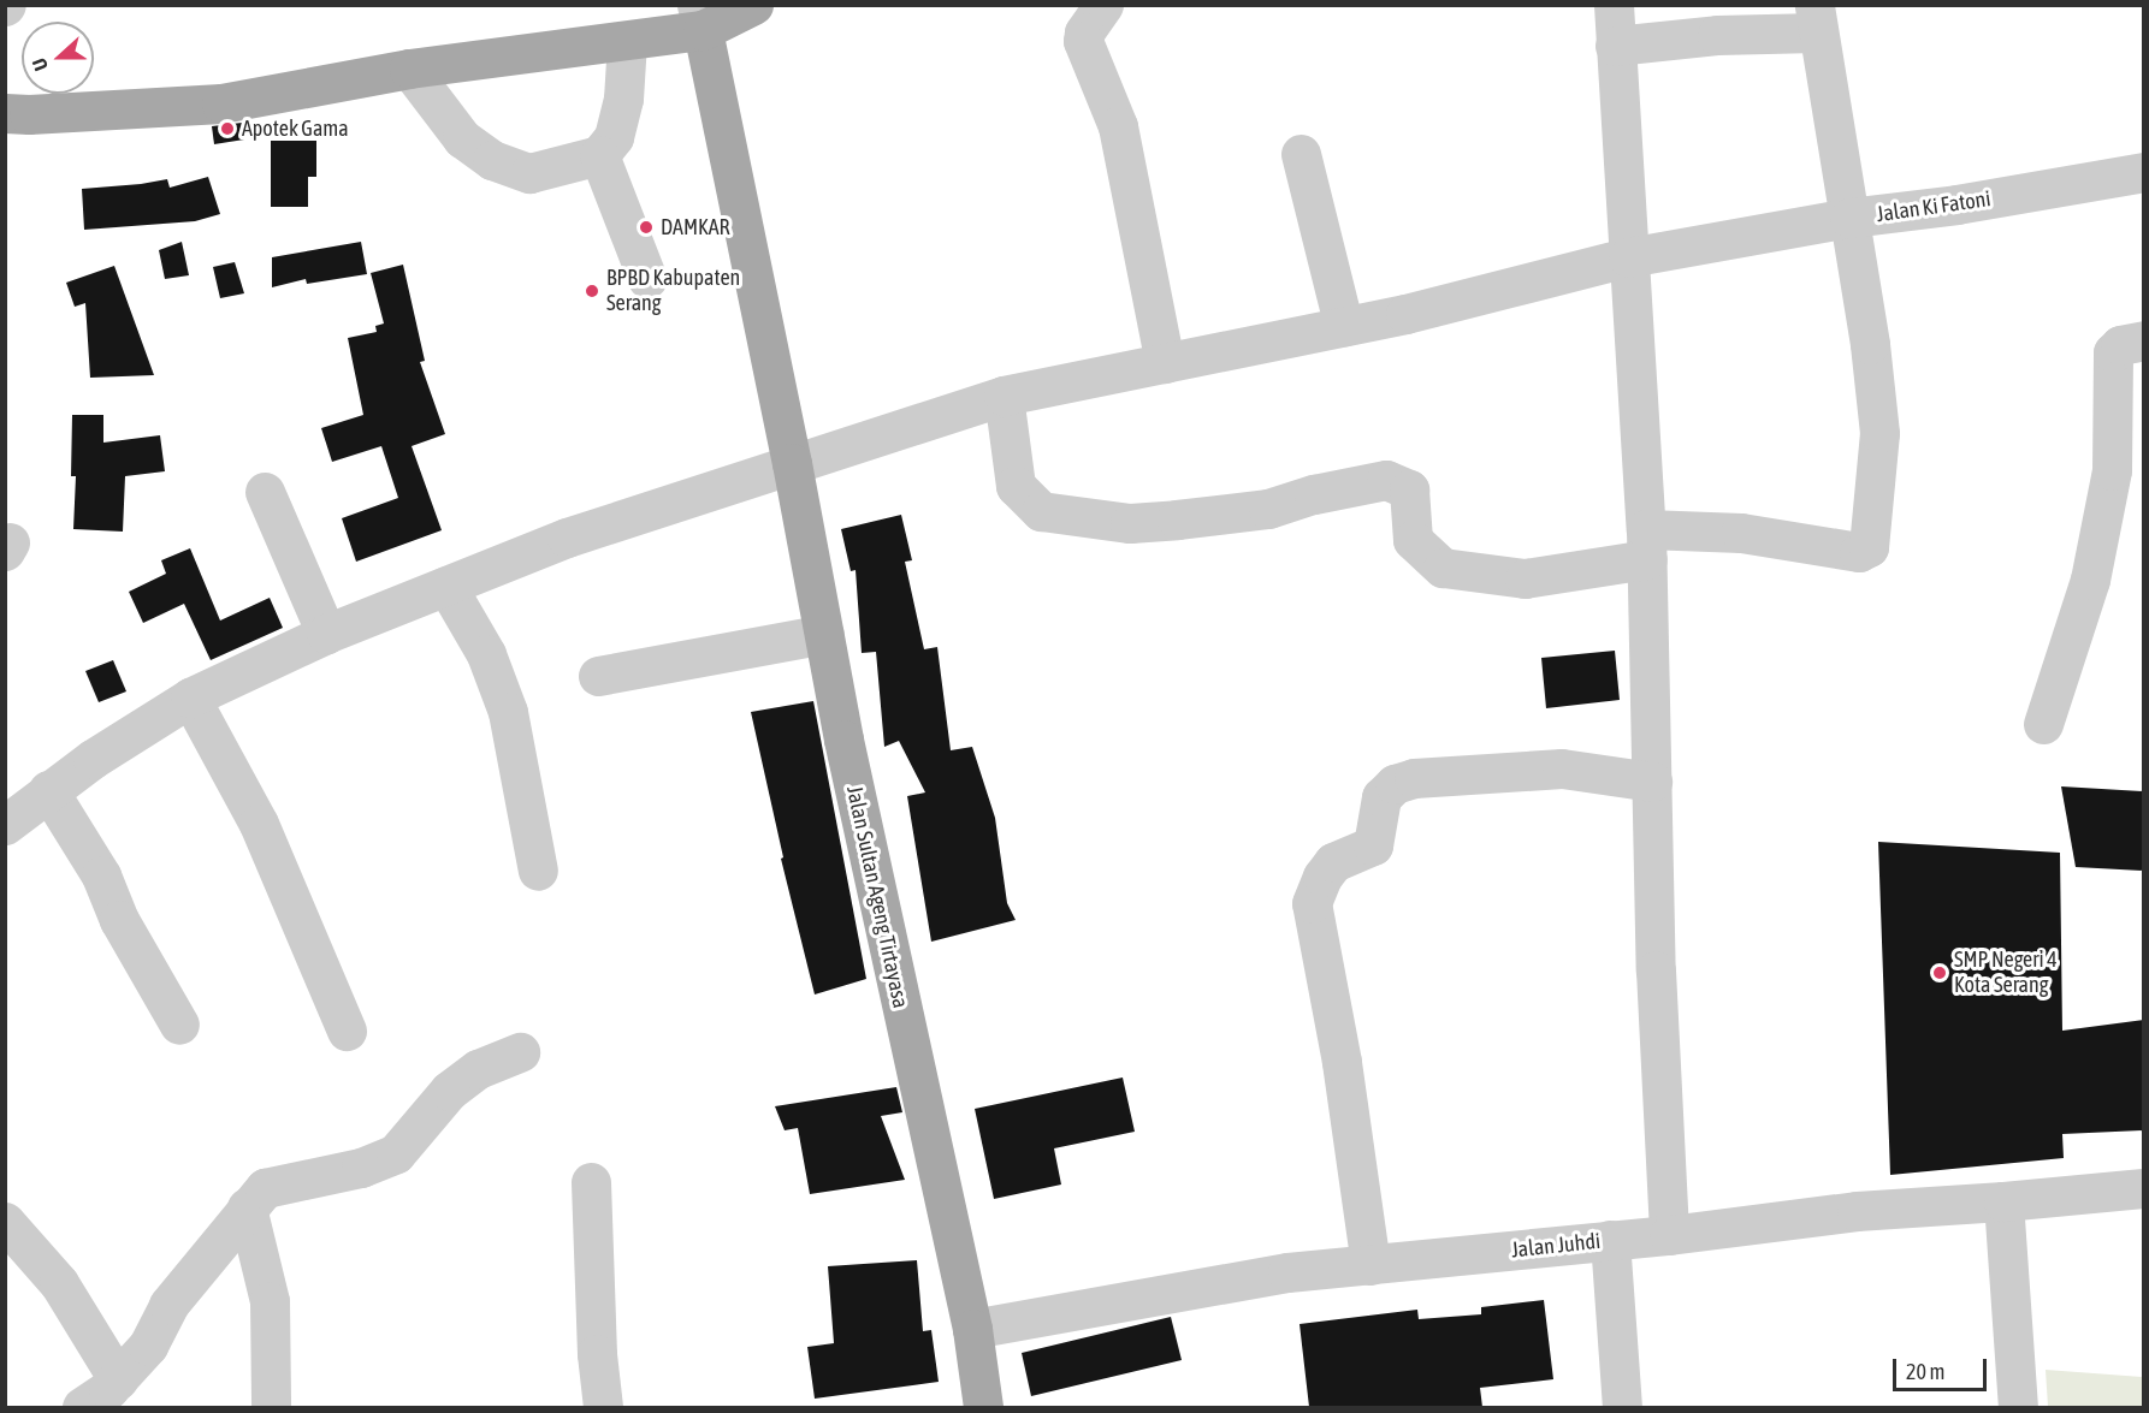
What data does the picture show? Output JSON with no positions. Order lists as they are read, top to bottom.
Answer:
{
  "streets": {
    "main road": ["Jalan Sultan Ageng Tirtayasa"],
    "street": ["Jalan Ki Fatoni", "Jalan Juhdi"]
  },
  "crossings": [
    ["Jalan Sultan Ageng Tirtayasa", "Jalan Juhdi"]
  ],
  "places": [
    "Apotek Gama",
    "DAMKAR",
    "BPBD Kabupaten Serang",
    "SMP Negeri 4 Kota Serang"
  ],
  "scale_bar": "20 m",
  "north": "left"
}
